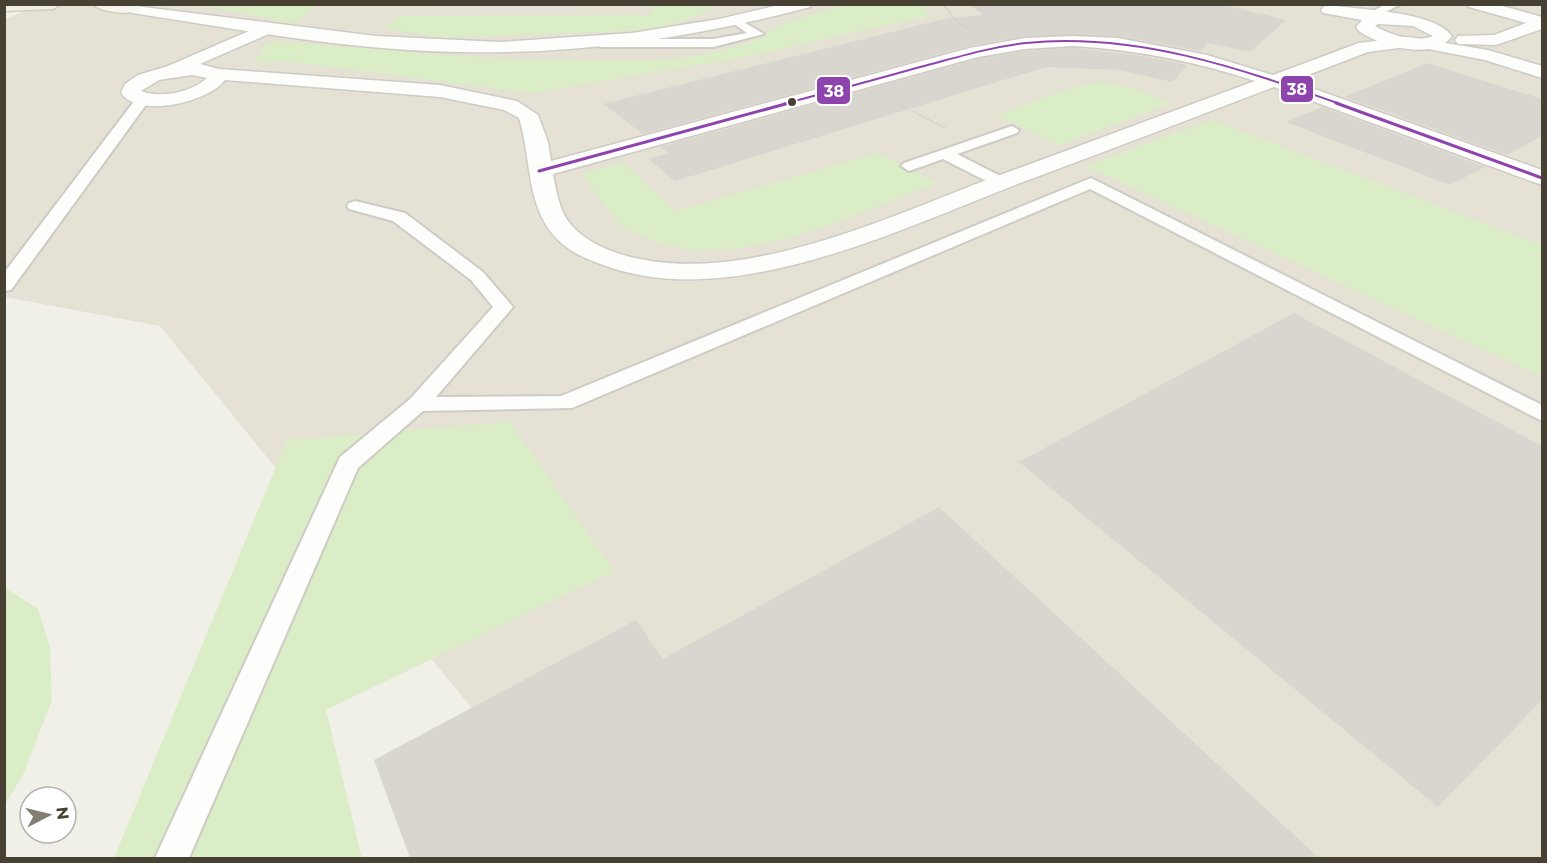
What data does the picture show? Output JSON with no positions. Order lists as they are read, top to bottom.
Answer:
{
  "lines": ["transit line 38"],
  "north": "right"
}
